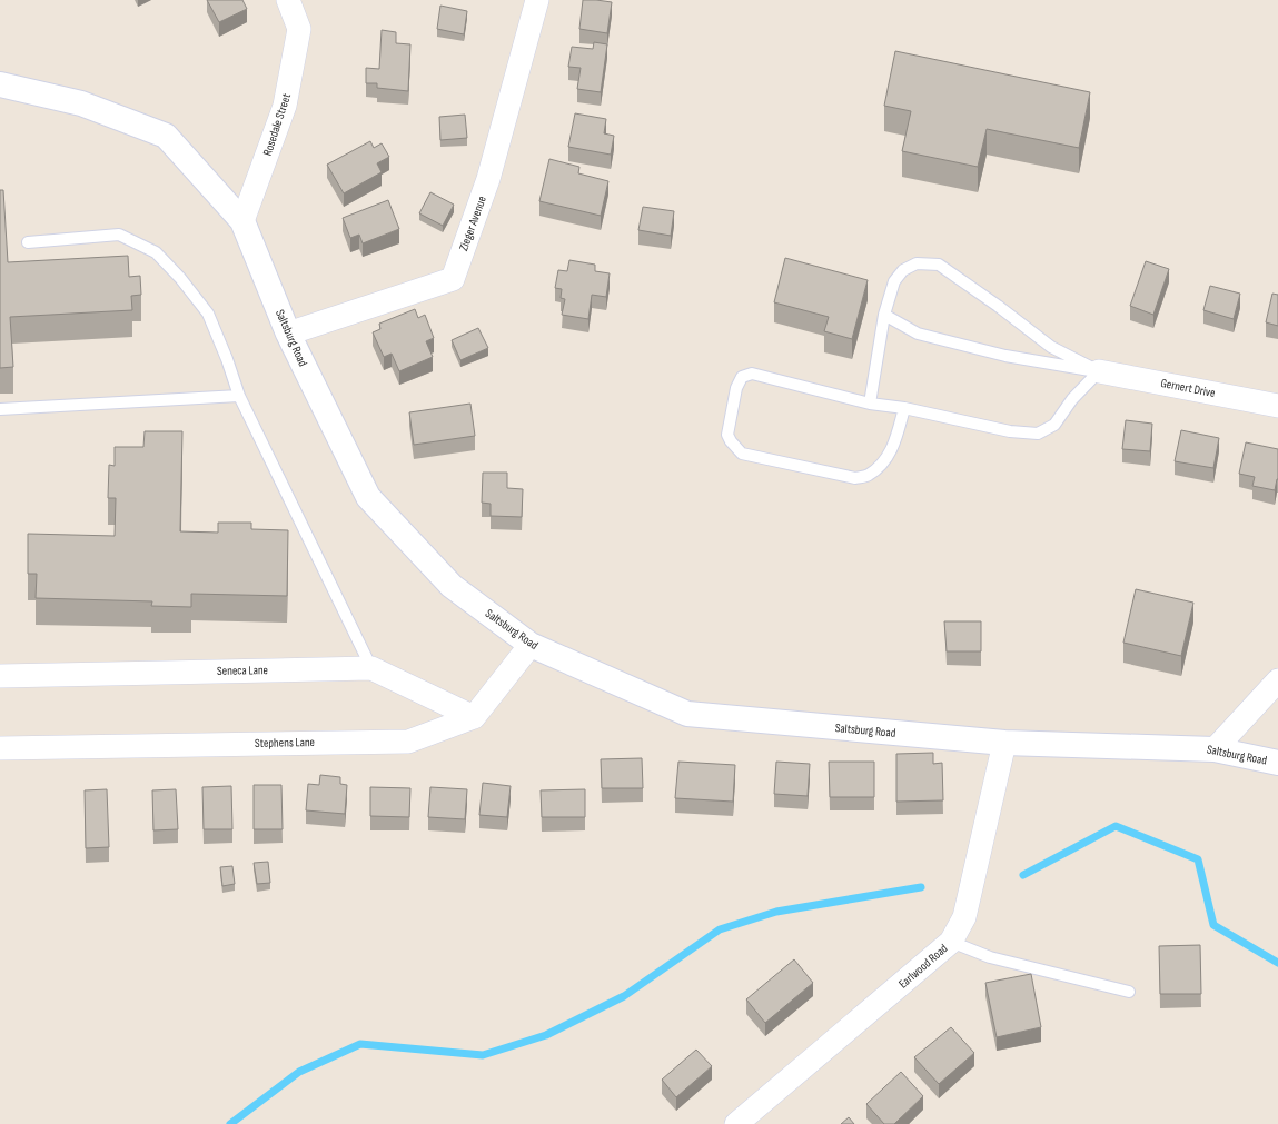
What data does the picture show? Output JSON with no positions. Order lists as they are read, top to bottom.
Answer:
{
  "streets": {
    "main road": ["Saltsburg Road"],
    "street": [
      "Rosedale Street",
      "Zieger Avenue",
      "Gernert Drive",
      "Seneca Lane",
      "Stephens Lane",
      "Earlwood Road"
    ]
  },
  "crossings": [
    ["Rosedale Street", "Saltsburg Road"],
    ["Zieger Avenue", "Saltsburg Road"],
    ["Saltsburg Road", "Earlwood Road"],
    ["Seneca Lane", "Stephens Lane"]
  ]
}
